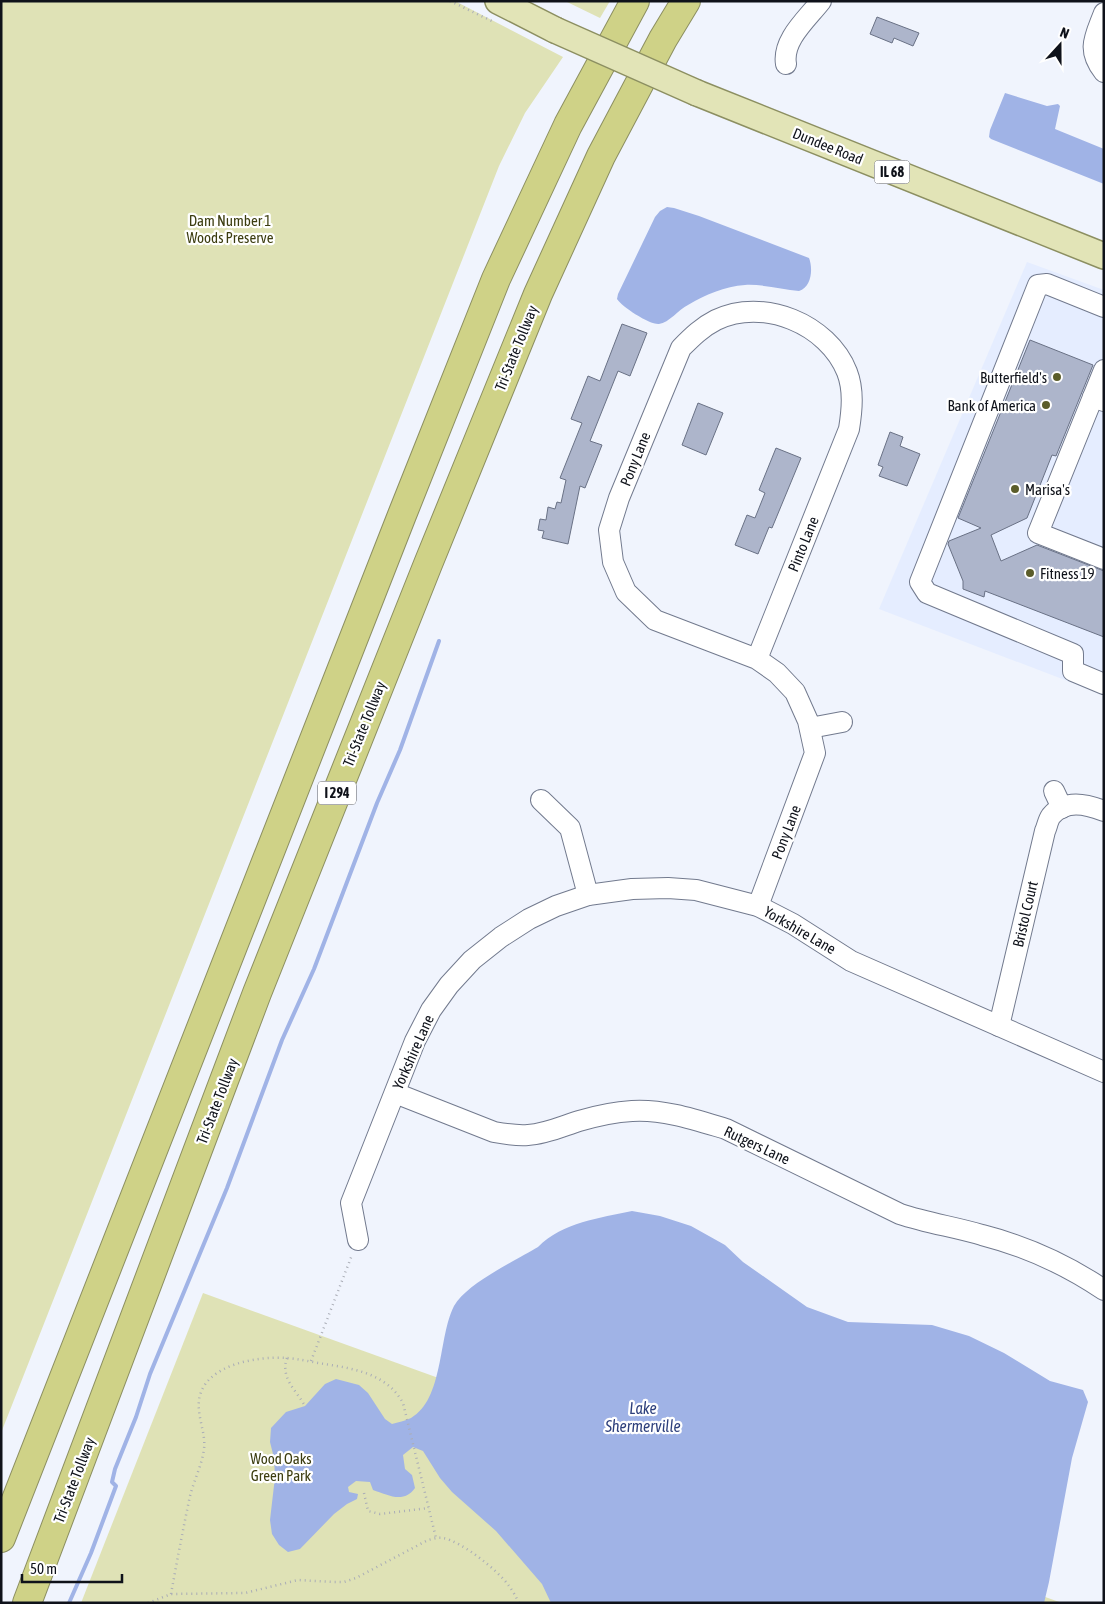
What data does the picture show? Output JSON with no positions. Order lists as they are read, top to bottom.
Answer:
{
  "streets": {
    "highway": ["Tri-State Tollway", "I 294"],
    "main road": ["Dundee Road", "IL 68"],
    "street": [
      "Pony Lane",
      "Pinto Lane",
      "Bristol Court",
      "Yorkshire Lane",
      "Rutgers Lane"
    ]
  },
  "crossings": [
    ["Pony Lane", "Pinto Lane"],
    ["Pony Lane", "Yorkshire Lane"],
    ["Bristol Court", "Yorkshire Lane"],
    ["Yorkshire Lane", "Rutgers Lane"]
  ],
  "water": ["Lake Shermerville"],
  "parks": ["Dam Number 1 Woods Preserve", "Wood Oaks Green Park"],
  "places": [
    "Butterfield's",
    "Bank of America",
    "Marisa's",
    "Fitness 19"
  ],
  "scale_bar": "50 m",
  "north": "top"
}
